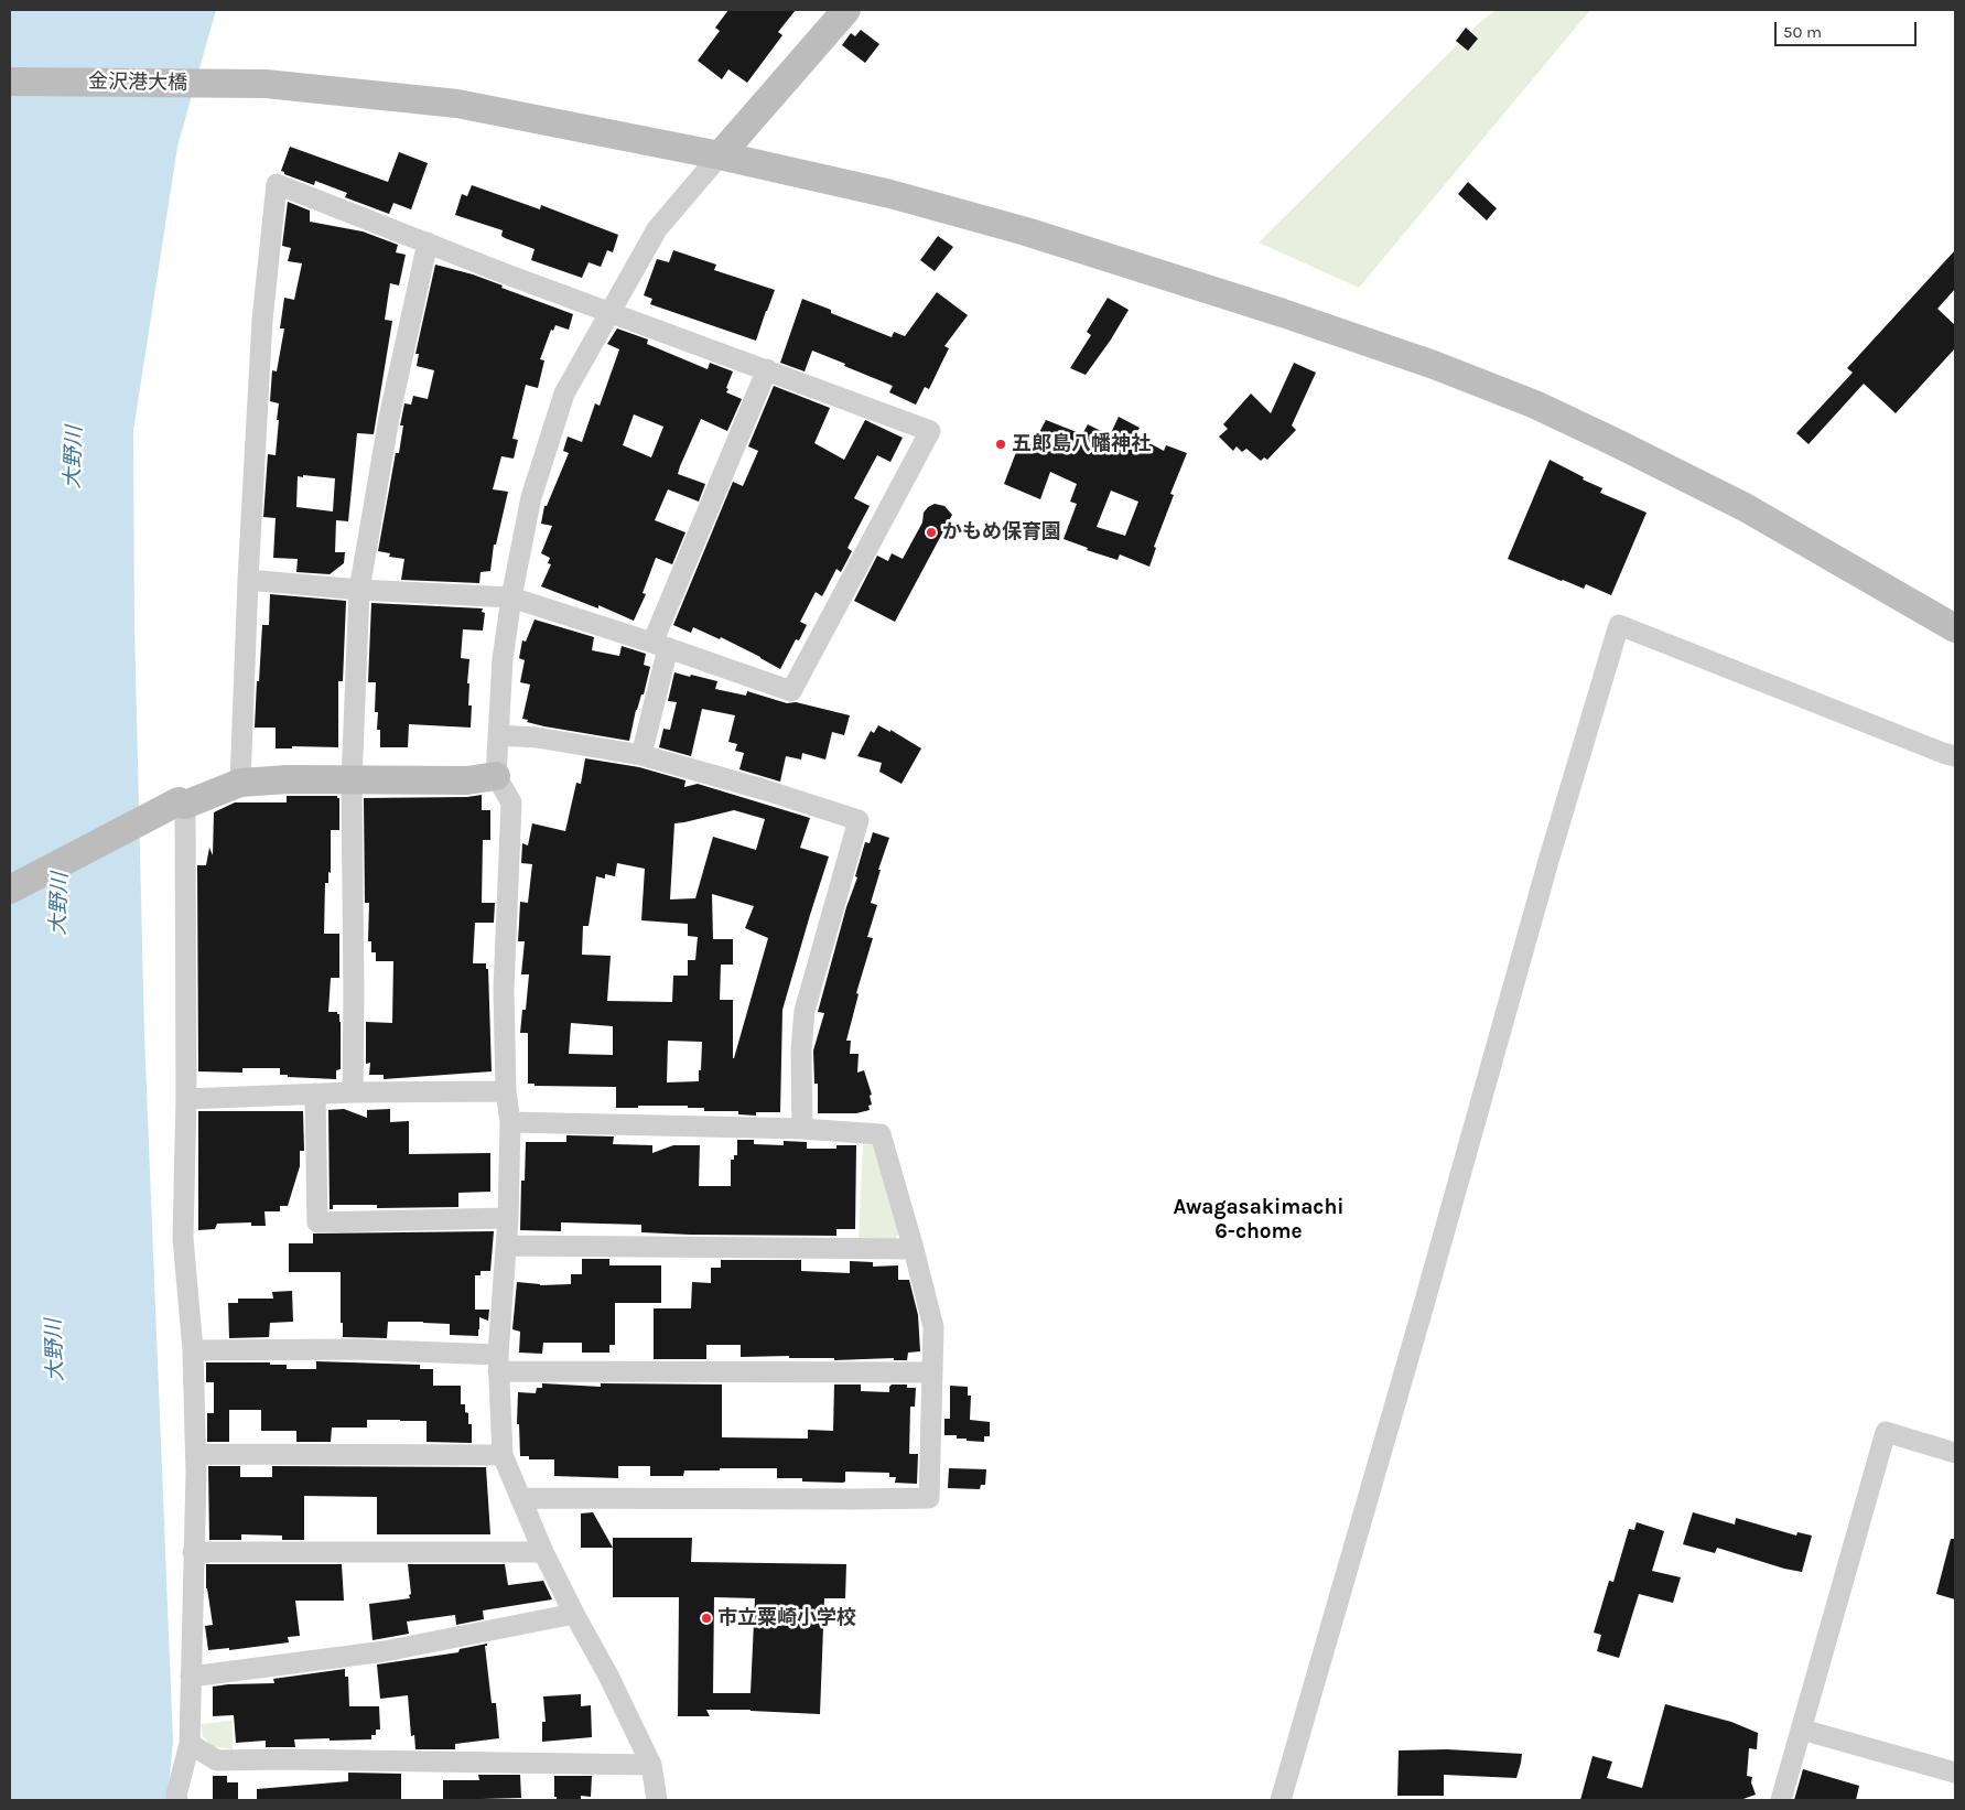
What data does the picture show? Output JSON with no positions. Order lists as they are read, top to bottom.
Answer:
{
  "streets": {
    "street": ["金沢港大橋"]
  },
  "districts": ["Awagasakimachi 6-chome"],
  "water": ["大野川"],
  "places": ["五郎島八幡神社", "かもめ保育園", "市立粟崎小学校"],
  "scale_bar": "50 m"
}
